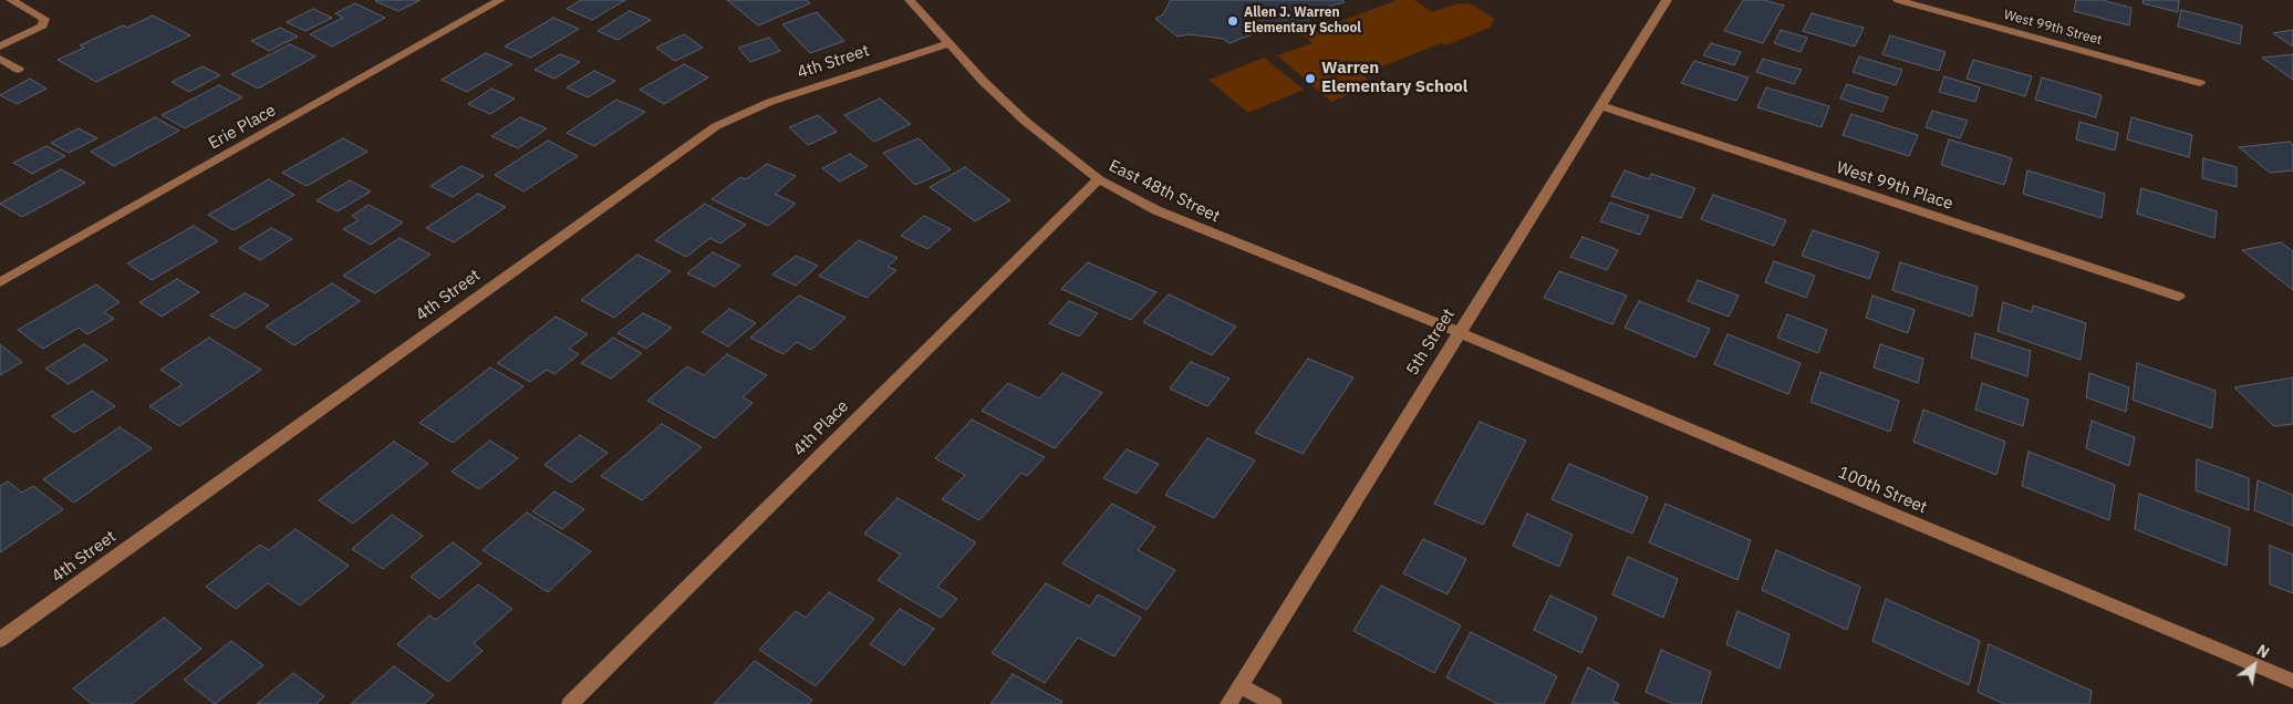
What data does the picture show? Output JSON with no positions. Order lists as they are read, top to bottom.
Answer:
{
  "streets": {
    "street": [
      "West 99th Street",
      "4th Street",
      "Erie Place",
      "West 99th Place",
      "East 48th Street",
      "5th Street",
      "4th Place",
      "100th Street"
    ]
  },
  "crossings": [
    ["4th Street", "East 48th Street"],
    ["West 99th Place", "5th Street"],
    ["East 48th Street", "5th Street"],
    ["East 48th Street", "4th Place"],
    ["East 48th Street", "100th Street"],
    ["5th Street", "100th Street"]
  ],
  "places": ["Allen J. Warren Elementary School", "Warren Elementary School"],
  "north": "top right"
}
